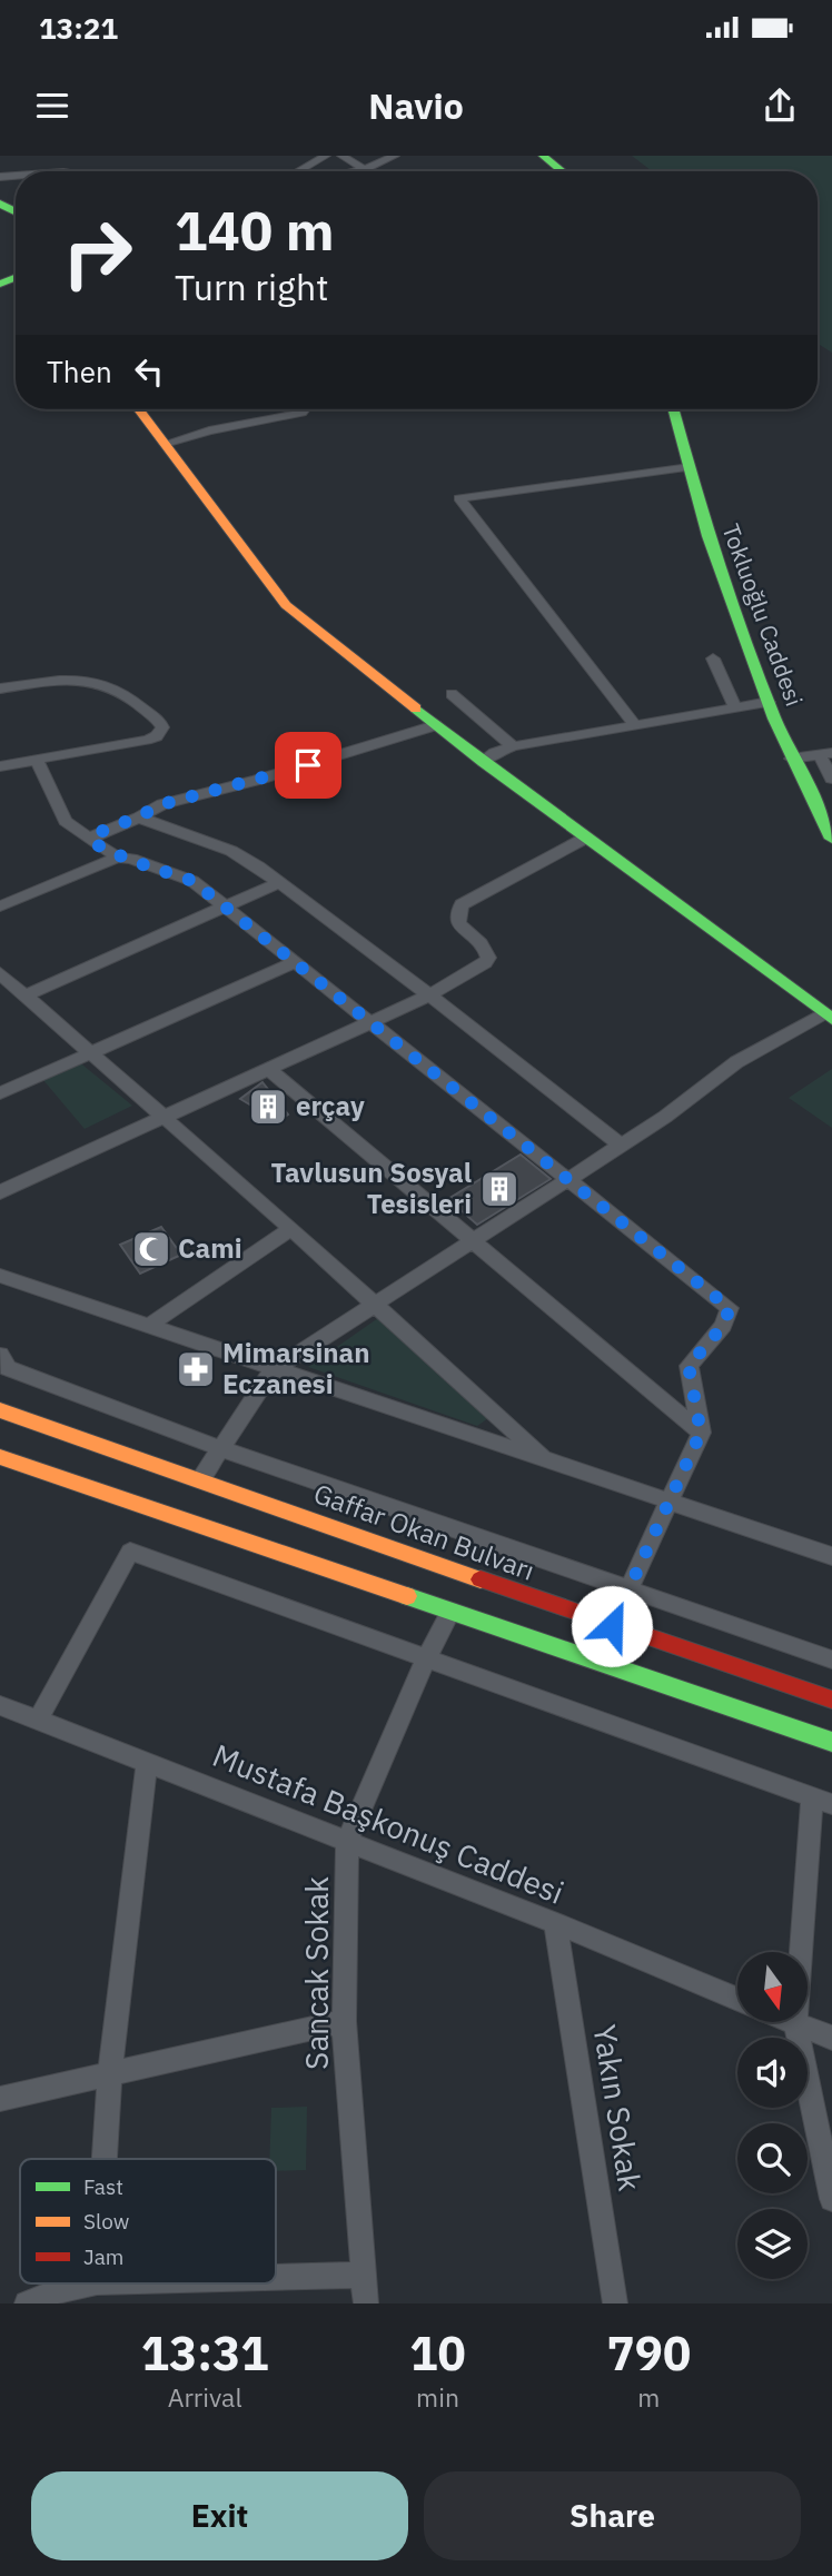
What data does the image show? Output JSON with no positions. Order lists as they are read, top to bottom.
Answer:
{
  "streets": {
    "main road": ["Tokluoğlu Caddesi", "Gaffar Okan Bulvarı"],
    "street": ["Mustafa Başkonuş Caddesi", "Sancak Sokak", "Yakın Sokak"]
  },
  "crossings": [
    ["Mustafa Başkonuş Caddesi", "Sancak Sokak"],
    ["Mustafa Başkonuş Caddesi", "Yakın Sokak"]
  ],
  "places": {
    "building": ["erçay", "Tavlusun Sosyal Tesisleri"],
    "mosque": ["Cami"],
    "pharmacy": ["Mimarsinan Eczanesi"]
  },
  "legend": ["Fast", "Slow", "Jam"],
  "north": "bottom",
  "page": {
    "status": "13:21",
    "header": "Navio",
    "turn": ["140 m", "Turn right"],
    "then": "Then",
    "eta": [
      "13:31",
      "Arrival",
      "10",
      "min",
      "790",
      "m"
    ],
    "buttons": ["Exit", "Share"]
  }
}
